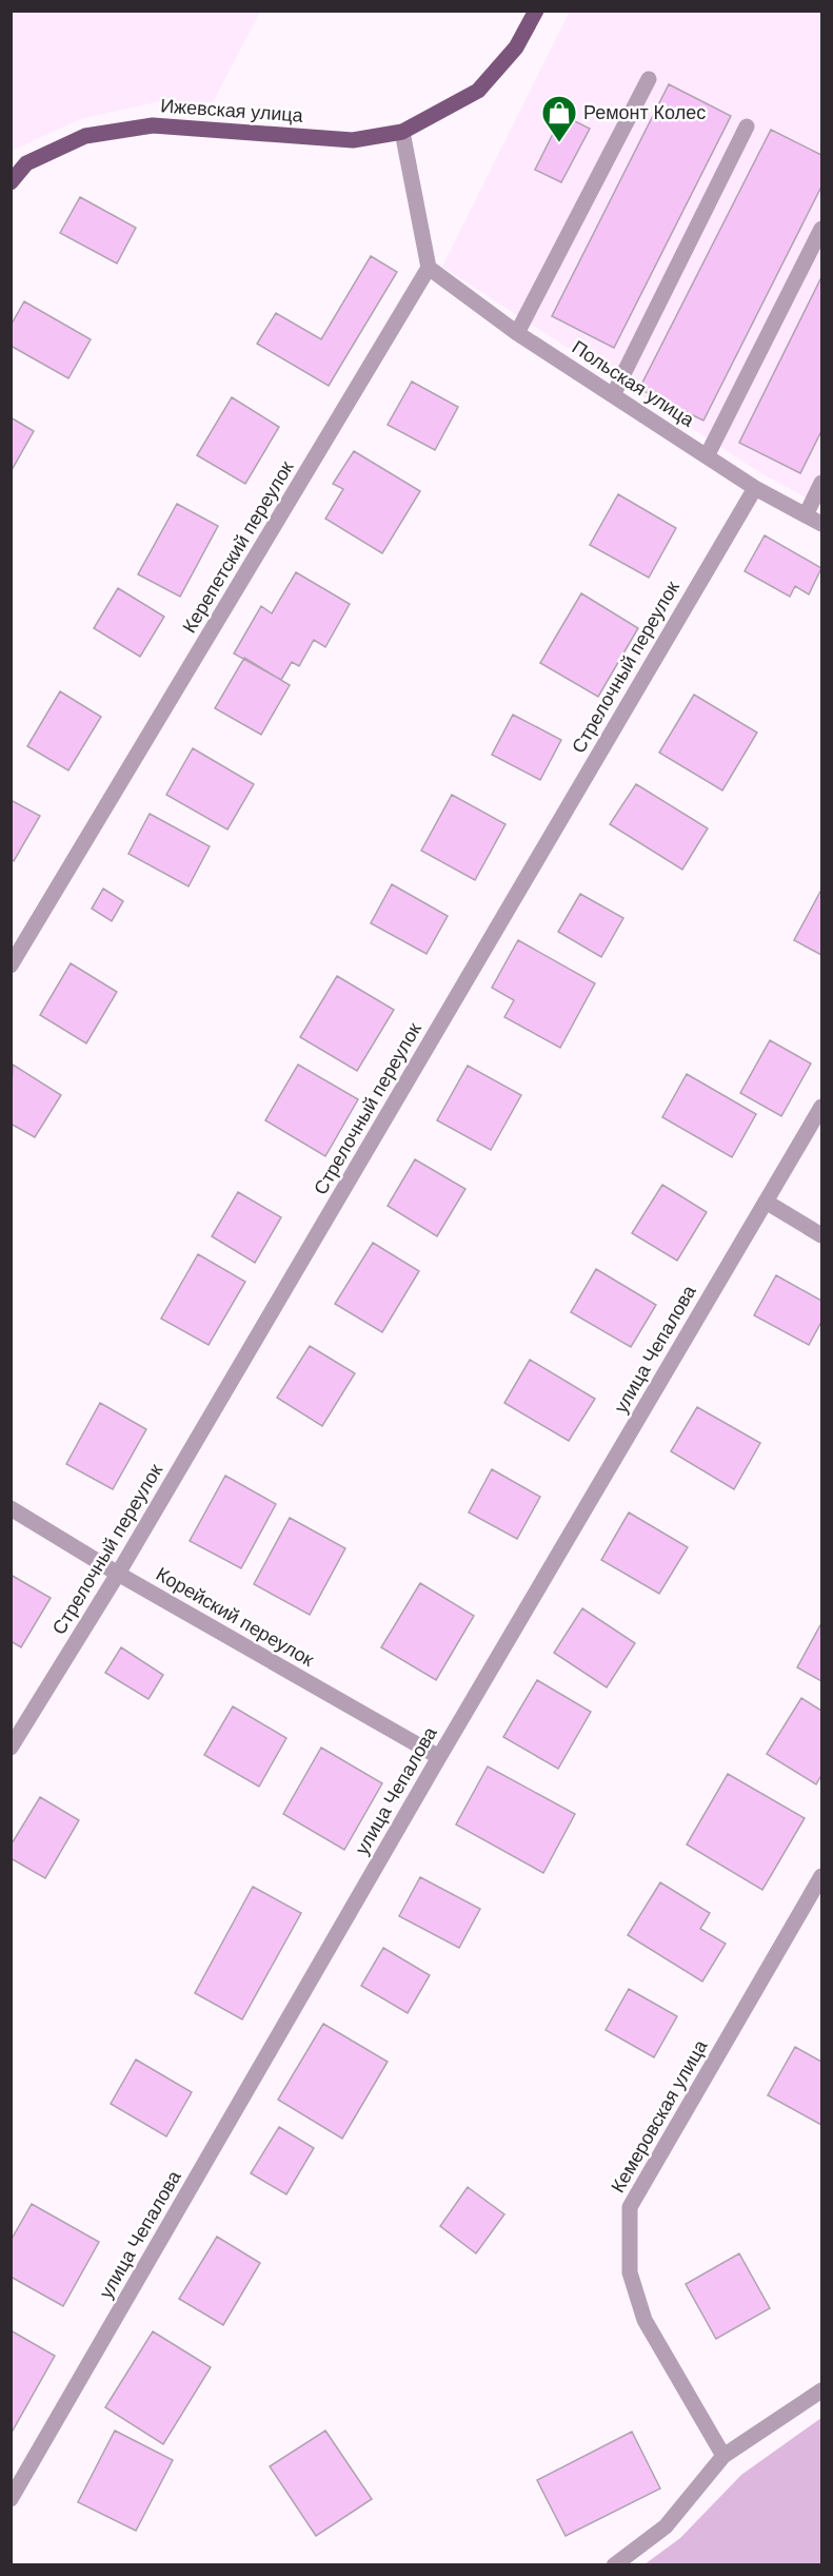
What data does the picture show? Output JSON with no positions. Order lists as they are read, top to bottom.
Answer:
{
  "streets": {
    "main road": ["Ижевская улица"],
    "street": [
      "Польская улица",
      "Керепетский переулок",
      "Стрелочный переулок",
      "улица Чепалова",
      "Корейский переулок",
      "Кемеровская улица"
    ]
  },
  "crossings": [
    ["Польская улица", "Керепетский переулок"],
    ["Польская улица", "Стрелочный переулок"],
    ["Стрелочный переулок", "Корейский переулок"],
    ["улица Чепалова", "Корейский переулок"]
  ],
  "places": {
    "shop": ["Ремонт Колес"]
  }
}
